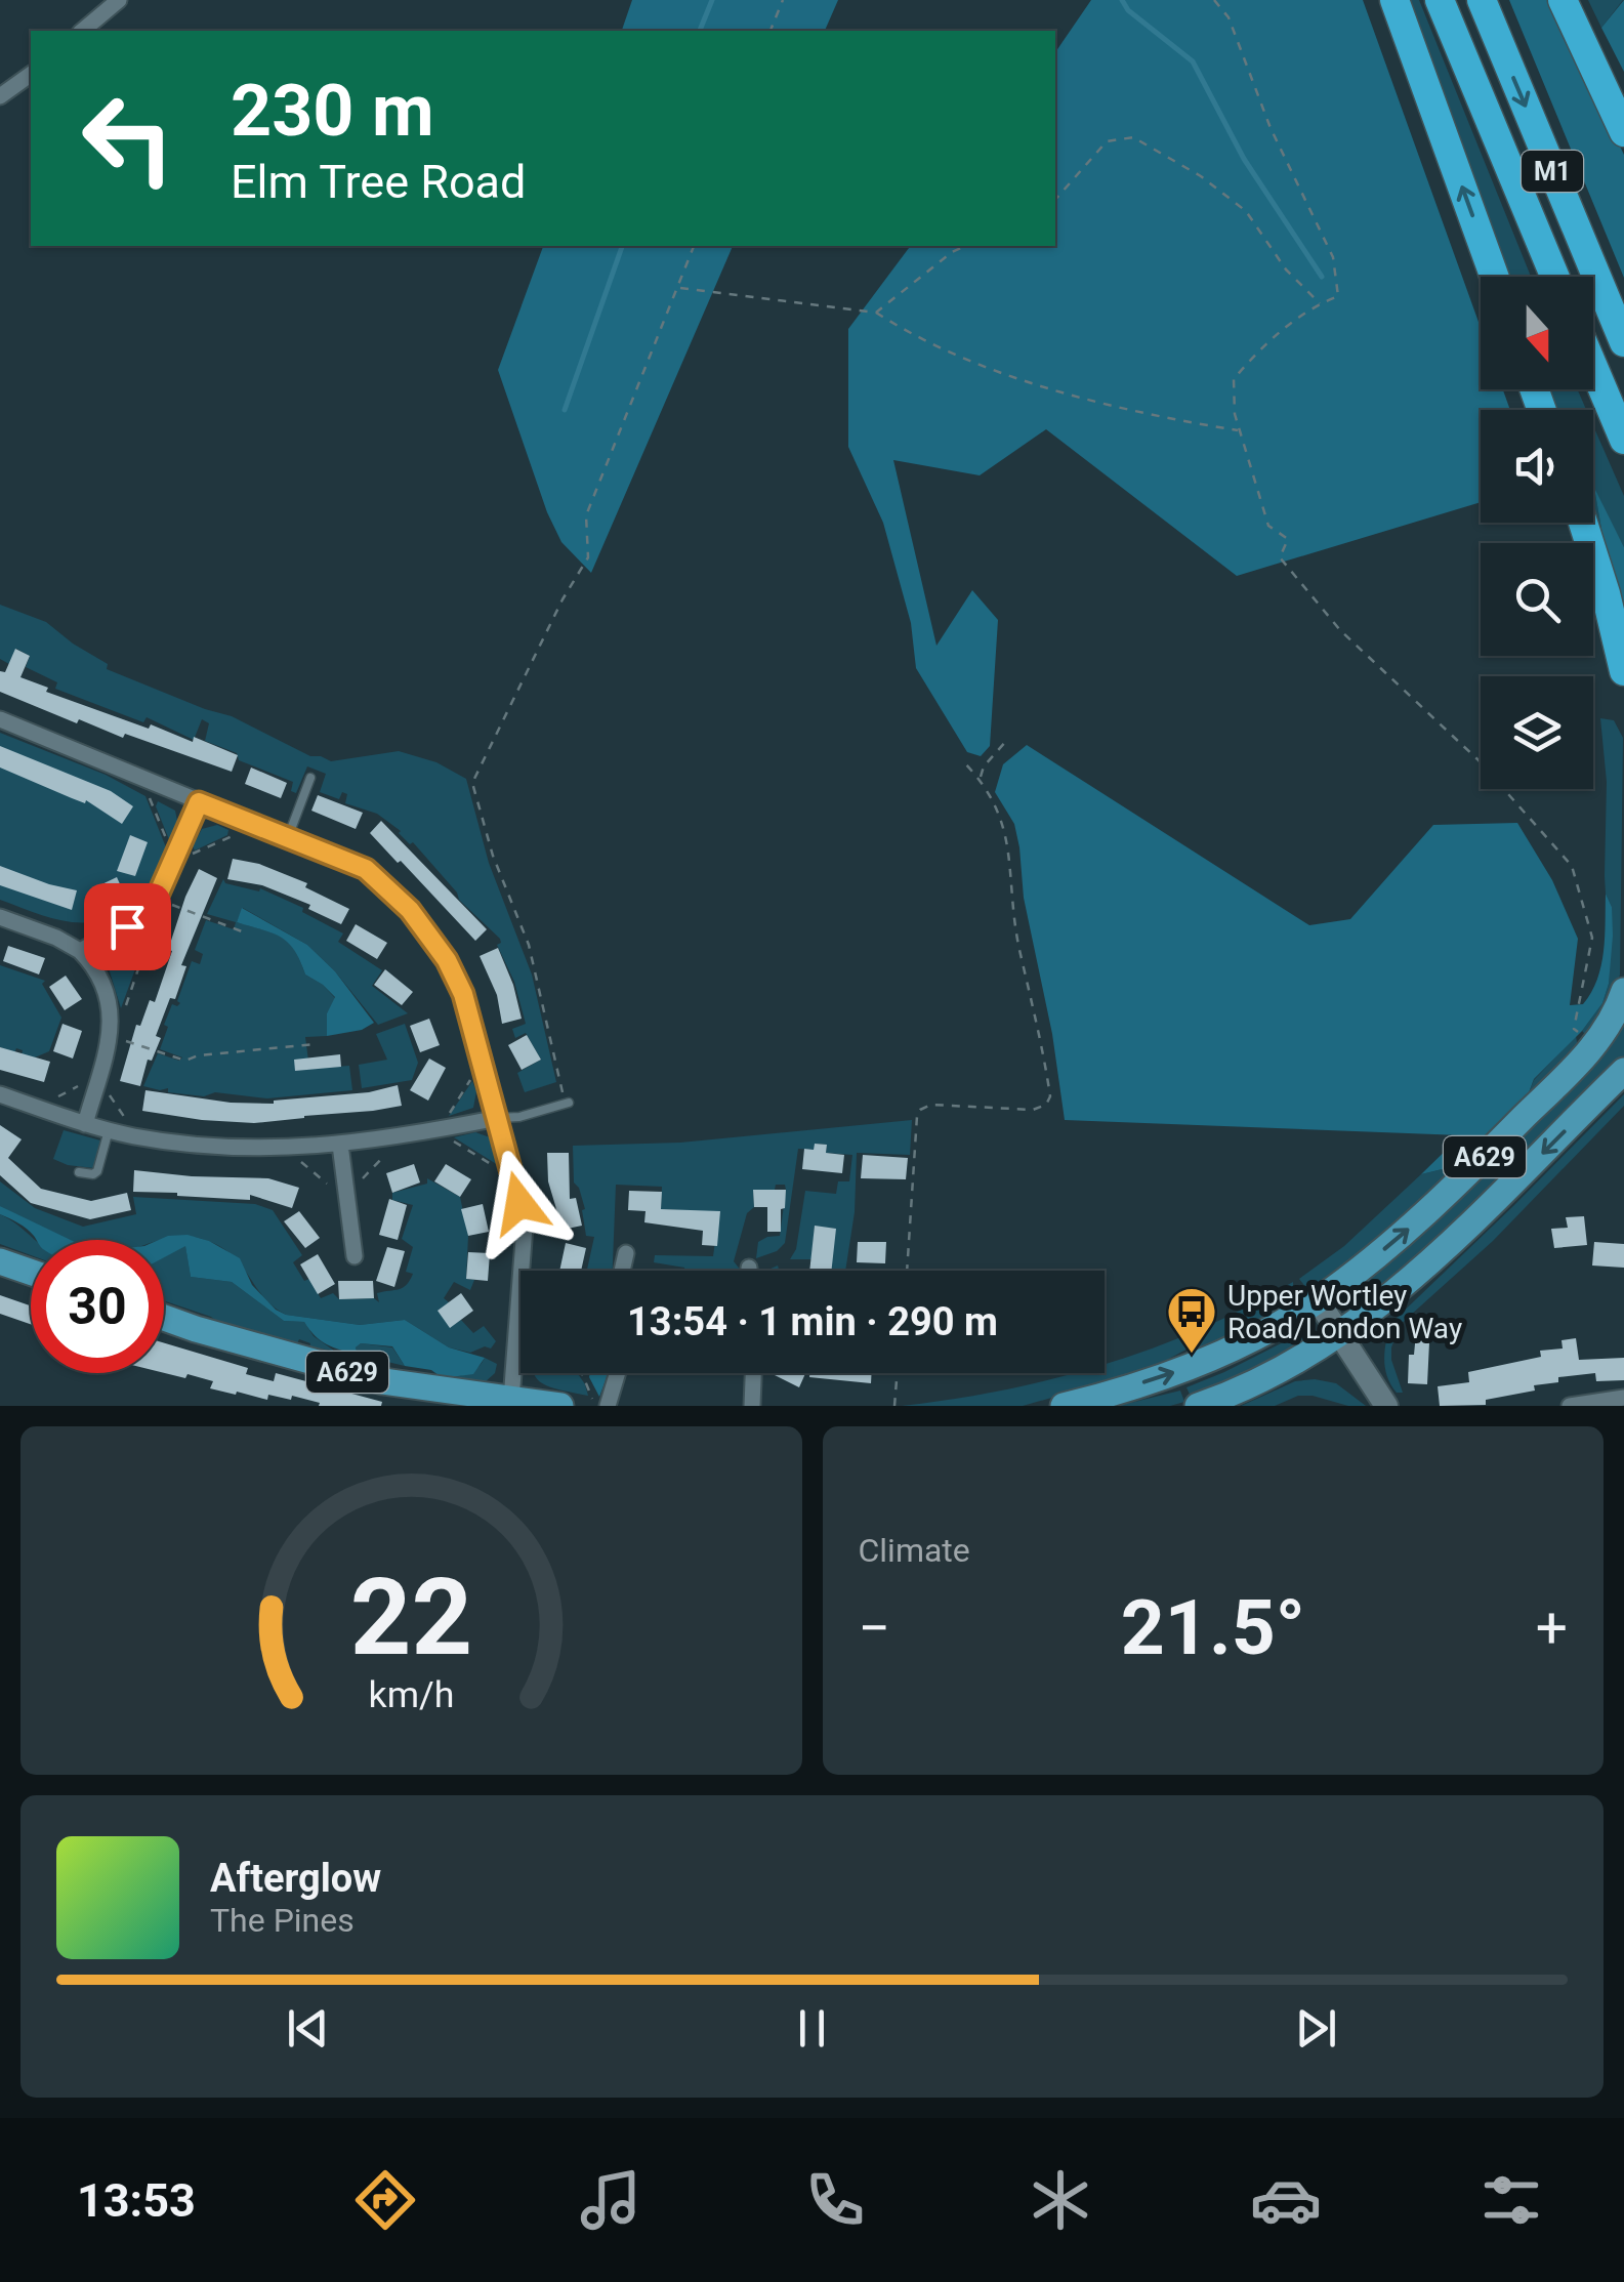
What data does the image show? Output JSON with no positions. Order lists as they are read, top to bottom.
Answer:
{
  "streets": {
    "highway": ["M1"],
    "main road": ["A629"]
  },
  "places": {
    "bus stop": ["Upper Wortley Road/London Way"]
  },
  "north": "bottom",
  "page": {
    "turn": ["230 m", "Elm Tree Road"],
    "limit": "30",
    "trip": "13:54 · 1 min · 290 m",
    "tile": "Climate",
    "heat": ["−", "21.5°", "+"],
    "song": ["Afterglow", "The Pines"],
    "tabs": "13:53",
    "gauge": ["22", "km/h"]
  }
}
